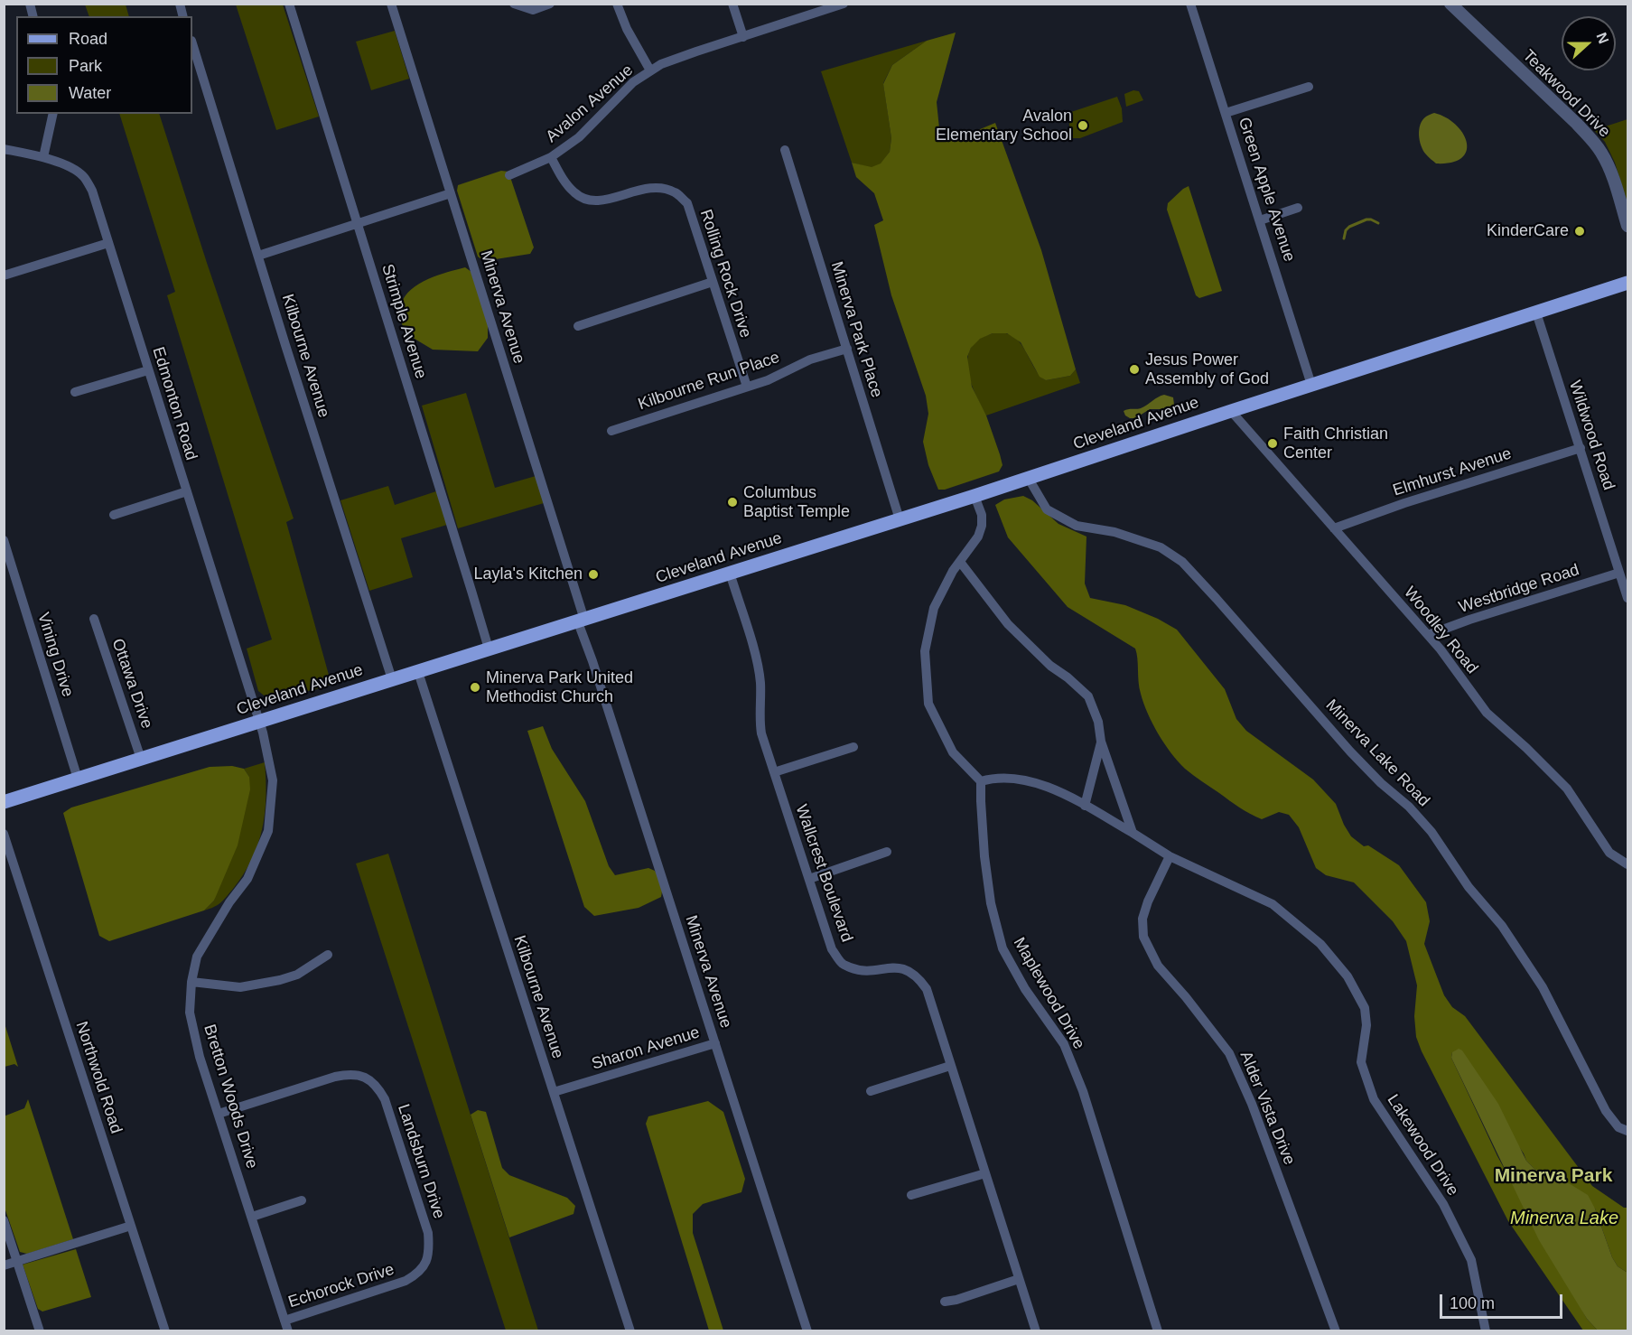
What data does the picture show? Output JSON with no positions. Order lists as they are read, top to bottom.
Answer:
{
  "streets": {
    "main road": ["Cleveland Avenue"],
    "street": [
      "Teakwood Drive",
      "Avalon Avenue",
      "Green Apple Avenue",
      "Rolling Rock Drive",
      "Minerva Avenue",
      "Strimple Avenue",
      "Minerva Park Place",
      "Kilbourne Avenue",
      "Kilbourne Run Place",
      "Edmonton Road",
      "Wildwood Road",
      "Elmhurst Avenue",
      "Westbridge Road",
      "Woodley Road",
      "Vining Drive",
      "Ottawa Drive",
      "Minerva Lake Road",
      "Wallcrest Boulevard",
      "Maplewood Drive",
      "Sharon Avenue",
      "Northwold Road",
      "Bretton Woods Drive",
      "Alder Vista Drive",
      "Lakewood Drive",
      "Landsburn Drive",
      "Echorock Drive"
    ]
  },
  "crossings": [
    ["Avalon Avenue", "Rolling Rock Drive"],
    ["Green Apple Avenue", "Cleveland Avenue"],
    ["Rolling Rock Drive", "Kilbourne Run Place"],
    ["Minerva Avenue", "Cleveland Avenue"],
    ["Minerva Avenue", "Sharon Avenue"],
    ["Strimple Avenue", "Cleveland Avenue"],
    ["Minerva Park Place", "Kilbourne Run Place"],
    ["Minerva Park Place", "Cleveland Avenue"],
    ["Kilbourne Avenue", "Cleveland Avenue"],
    ["Kilbourne Avenue", "Sharon Avenue"],
    ["Edmonton Road", "Cleveland Avenue"],
    ["Edmonton Road", "Bretton Woods Drive"],
    ["Cleveland Avenue", "Wildwood Road"],
    ["Cleveland Avenue", "Woodley Road"],
    ["Cleveland Avenue", "Vining Drive"],
    ["Cleveland Avenue", "Ottawa Drive"],
    ["Cleveland Avenue", "Minerva Lake Road"],
    ["Cleveland Avenue", "Wallcrest Boulevard"],
    ["Cleveland Avenue", "Bretton Woods Drive"],
    ["Wildwood Road", "Elmhurst Avenue"],
    ["Wildwood Road", "Westbridge Road"],
    ["Elmhurst Avenue", "Woodley Road"],
    ["Westbridge Road", "Woodley Road"],
    ["Maplewood Drive", "Lakewood Drive"],
    ["Bretton Woods Drive", "Landsburn Drive"],
    ["Bretton Woods Drive", "Echorock Drive"],
    ["Alder Vista Drive", "Lakewood Drive"],
    ["Landsburn Drive", "Echorock Drive"]
  ],
  "districts": ["Minerva Park"],
  "water": ["Minerva Lake"],
  "places": [
    "Avalon Elementary School",
    "KinderCare",
    "Jesus Power Assembly of God",
    "Faith Christian Center",
    "Columbus Baptist Temple",
    "Layla's Kitchen",
    "Minerva Park United Methodist Church"
  ],
  "legend": ["Road", "Park", "Water"],
  "scale_bar": "100 m",
  "north": "right"
}
